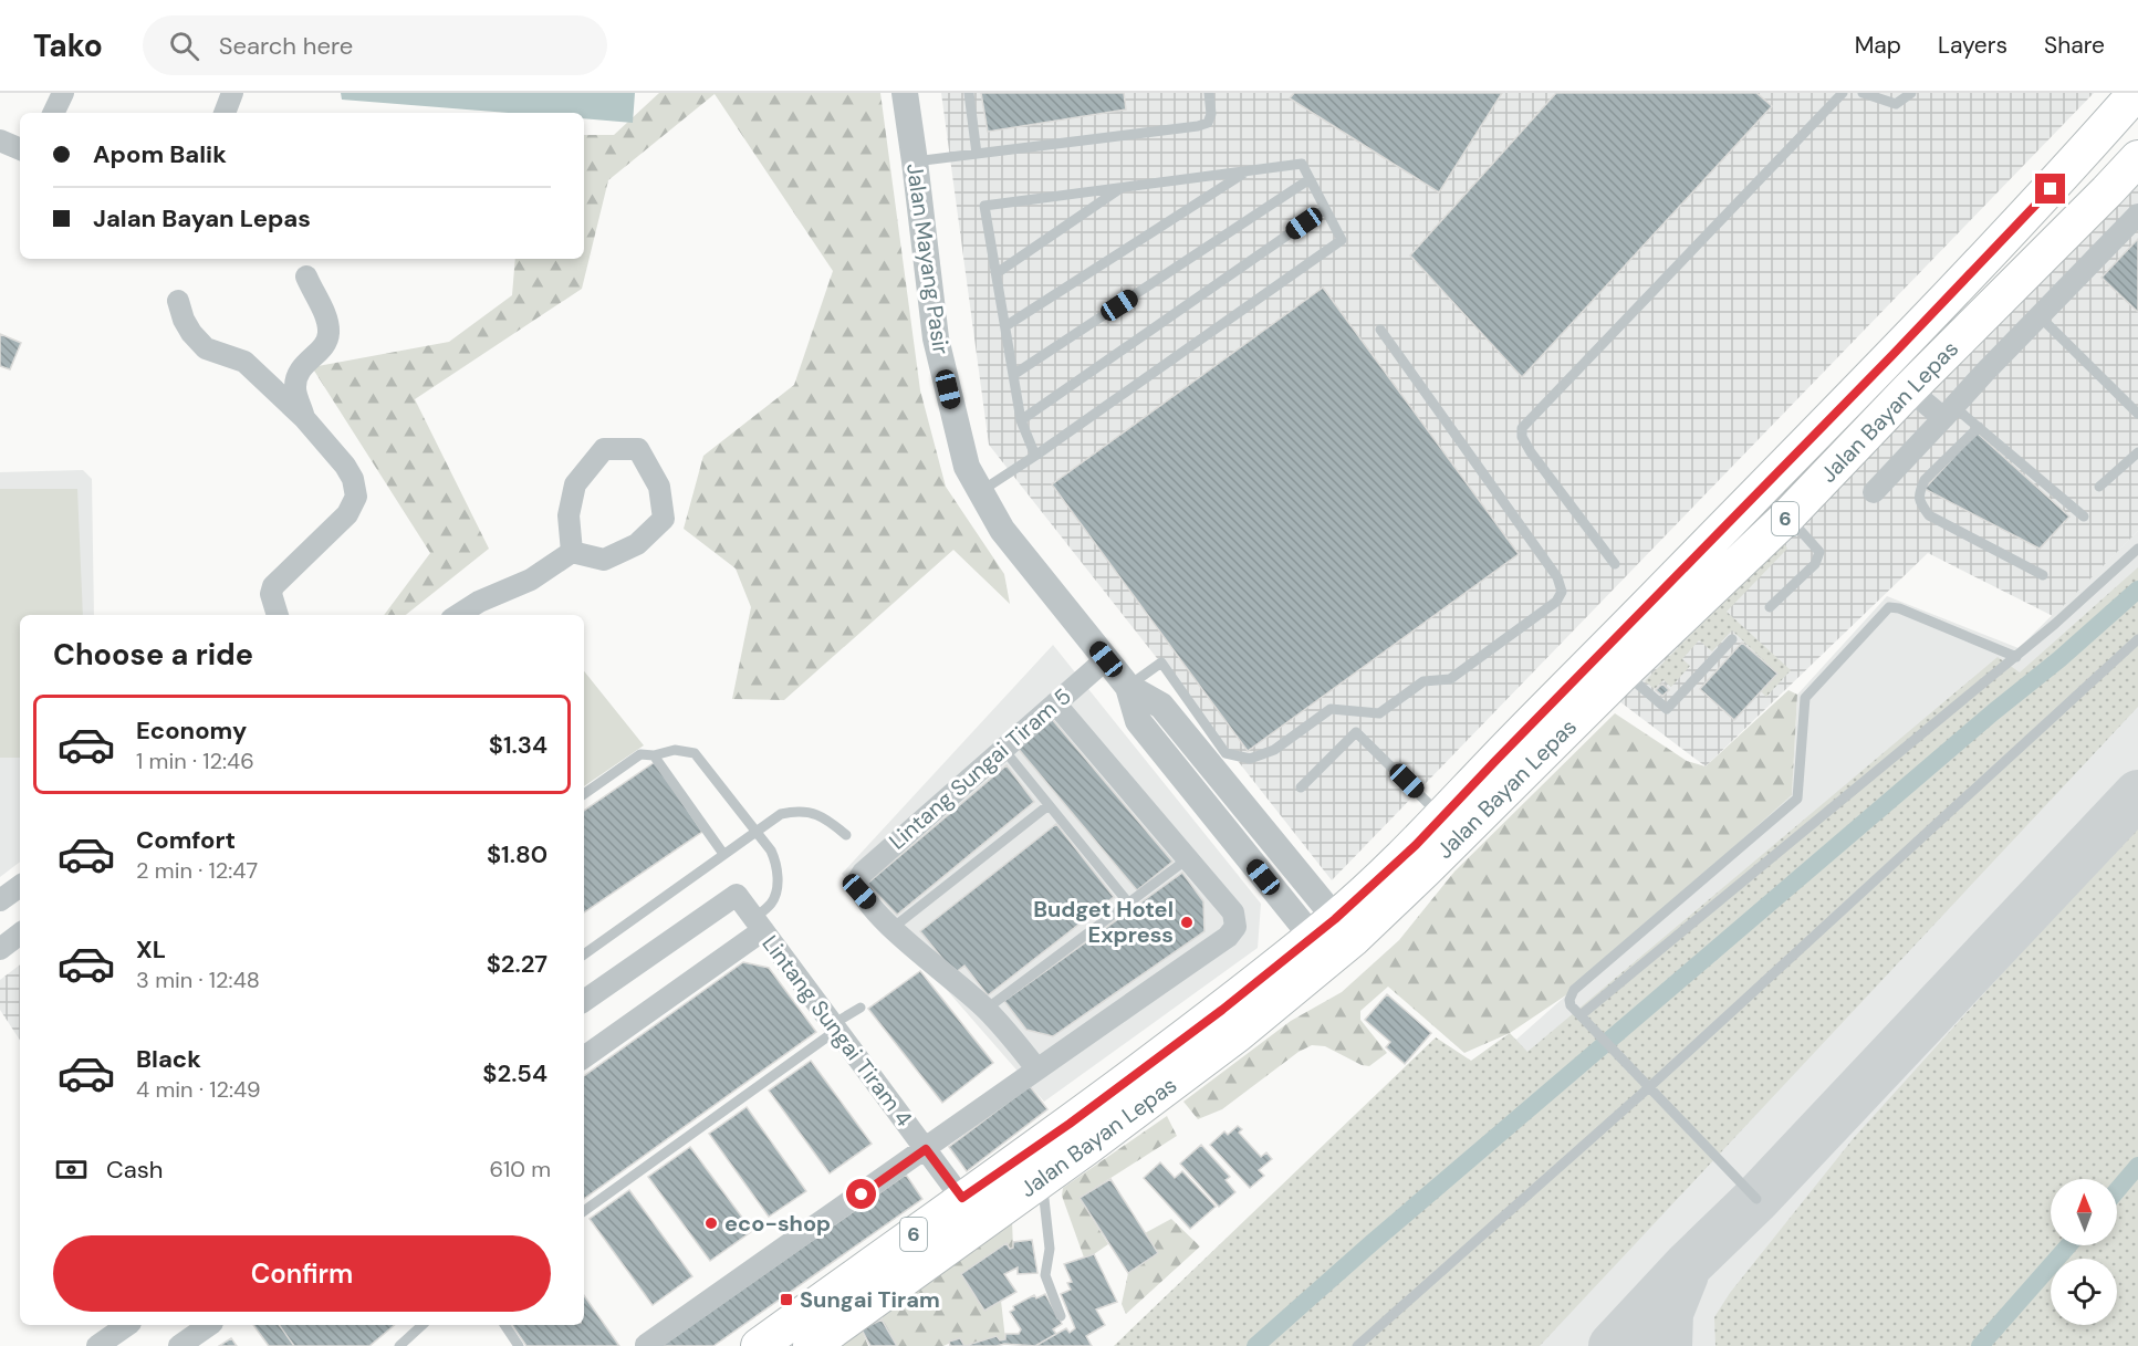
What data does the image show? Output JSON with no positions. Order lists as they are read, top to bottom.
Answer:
{
  "streets": {
    "highway": ["Jalan Bayan Lepas", "6"],
    "street": ["Jalan Mayang Pasir", "Lintang Sungai Tiram 5", "Lintang Sungai Tiram 4"]
  },
  "crossings": [
    ["Jalan Mayang Pasir", "Jalan Bayan Lepas"],
    ["Jalan Mayang Pasir", "Lintang Sungai Tiram 5"],
    ["Jalan Bayan Lepas", "Lintang Sungai Tiram 4"]
  ],
  "places": {
    "other": ["Budget Hotel Express", "eco-shop"],
    "transit": ["Sungai Tiram"]
  },
  "north": "top",
  "page": {
    "header": "Tako",
    "search": "Search here",
    "nav": ["Map", "Layers", "Share"],
    "banner": ["Apom Balik", "Jalan Bayan Lepas"],
    "heading": "Choose a ride",
    "list": [
      {
        "name": "Economy",
        "note": "1 min · 12:46",
        "value": "$1.34"
      },
      {
        "name": "Comfort",
        "note": "2 min · 12:47",
        "value": "$1.80"
      },
      {
        "name": "XL",
        "note": "3 min · 12:48",
        "value": "$2.27"
      },
      {
        "name": "Black",
        "note": "4 min · 12:49",
        "value": "$2.54"
      }
    ],
    "pay": ["Cash", "610 m"],
    "buttons": "Confirm"
  }
}
